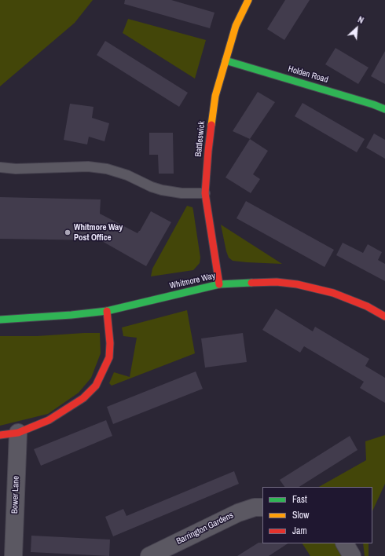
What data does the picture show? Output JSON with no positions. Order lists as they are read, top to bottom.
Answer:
{
  "streets": {
    "street": [
      "Holden Road",
      "Battleswick",
      "Whitmore Way",
      "Bower Lane",
      "Barrington Gardens"
    ]
  },
  "crossings": [
    ["Holden Road", "Battleswick"],
    ["Battleswick", "Whitmore Way"]
  ],
  "places": ["Whitmore Way Post Office"],
  "legend": ["Fast", "Slow", "Jam"],
  "north": "top right"
}
